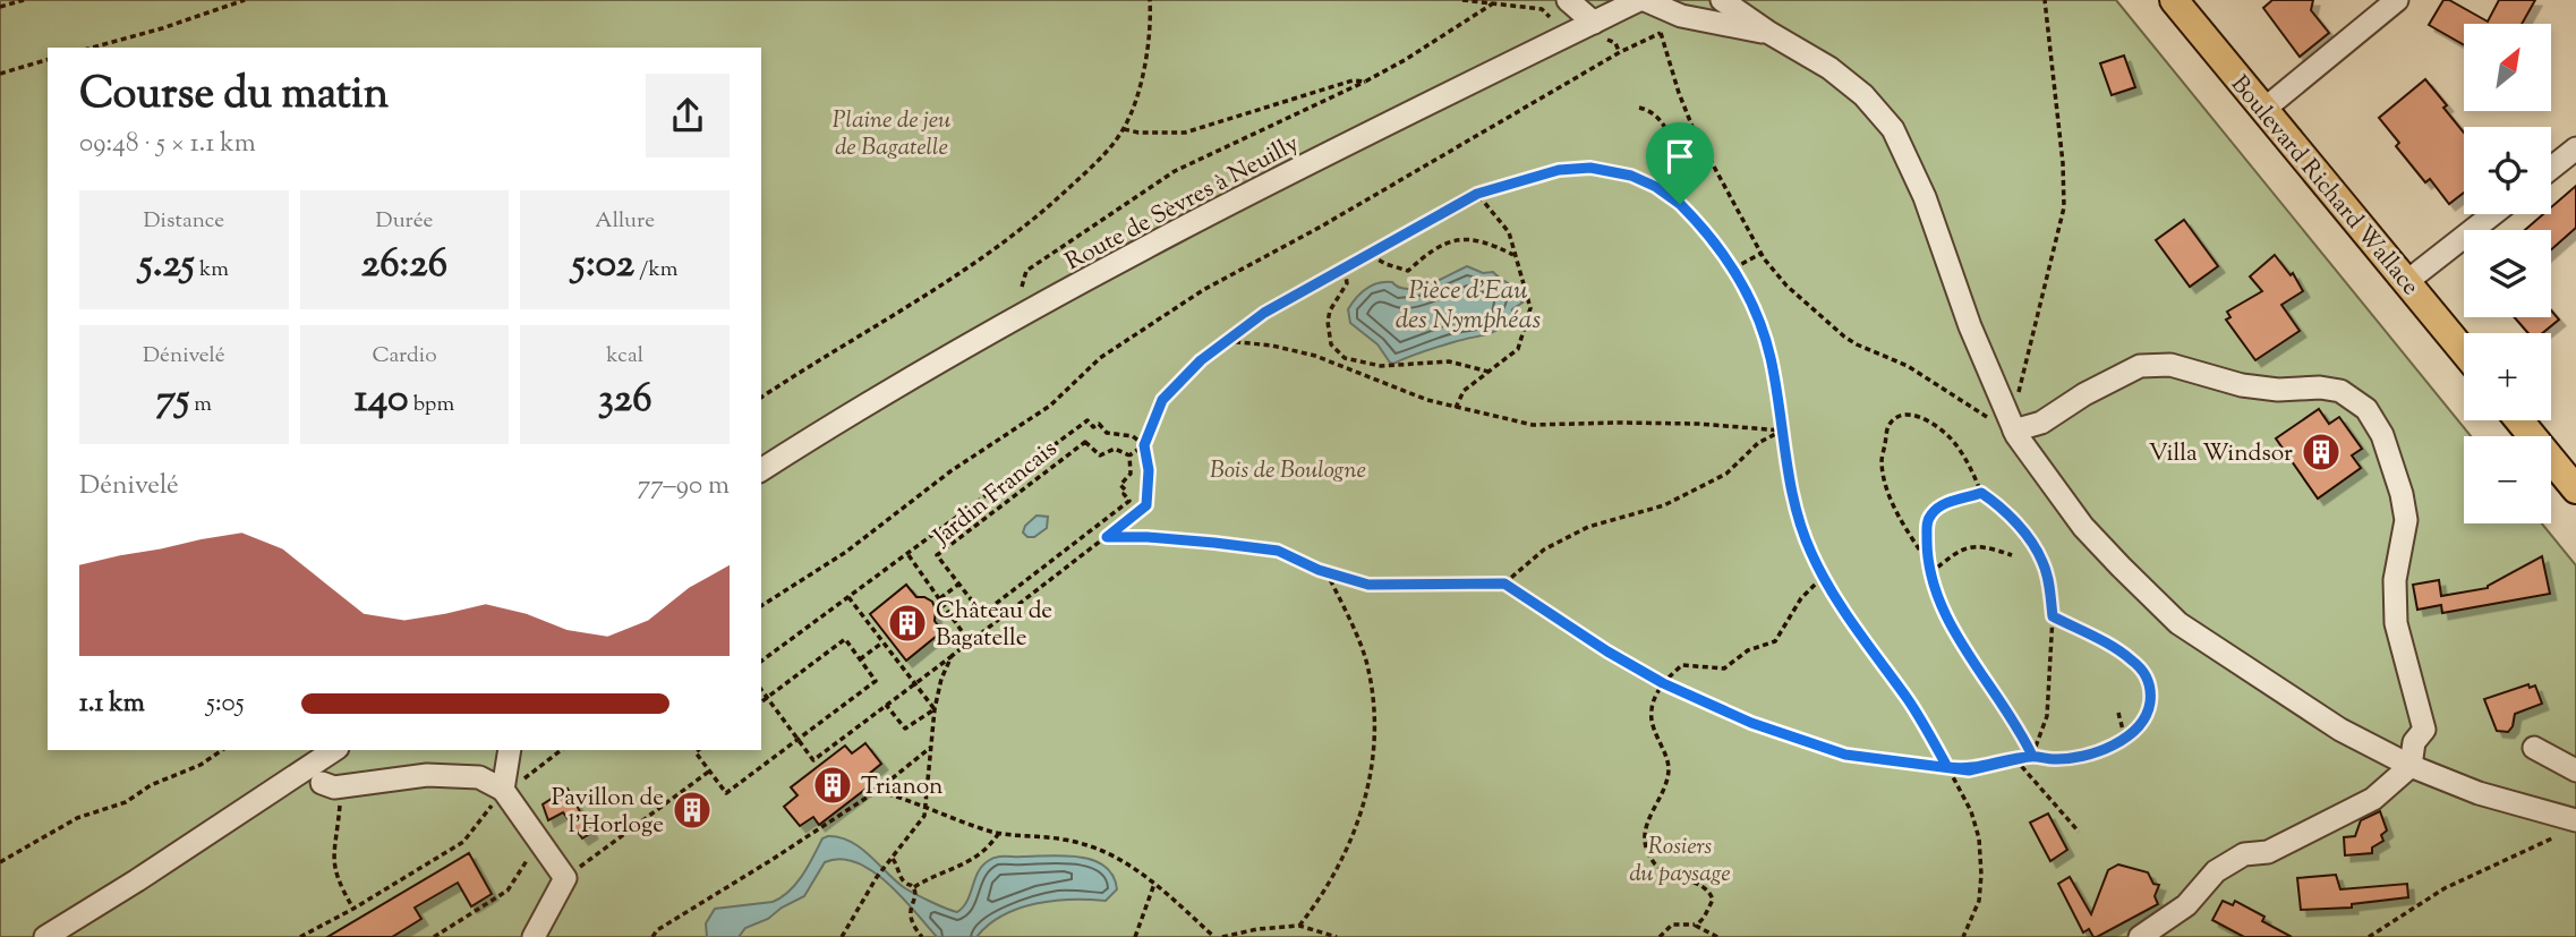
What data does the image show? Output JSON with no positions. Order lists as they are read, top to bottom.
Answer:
{
  "streets": {
    "main road": ["Boulevard Richard Wallace"],
    "street": ["Route de Sèvres à Neuilly"],
    "path": ["Jardin Francais"]
  },
  "water": ["Pièce d'Eau des Nymphéas"],
  "parks": ["Plaine de jeu de Bagatelle", "Bois de Boulogne", "Rosiers du paysage"],
  "places": {
    "building": [
      "Villa Windsor",
      "Château de Bagatelle",
      "Trianon",
      "Pavillon de l'Horloge"
    ]
  },
  "north": "top right",
  "page": {
    "map_buttons": ["+", "−"],
    "heading": ["Course du matin", "09:48 · 5 × 1.1 km"],
    "stats": [
      ["Distance", "5.25 km"],
      ["Durée", "26:26"],
      ["Allure", "5:02 /km"],
      ["Dénivelé", "75 m"],
      ["Cardio", "140 bpm"],
      ["kcal", "326"]
    ],
    "chart": ["Dénivelé", "77–90 m"],
    "list": [
      {
        "name": "1.1 km",
        "note": "5:05"
      }
    ]
  }
}
